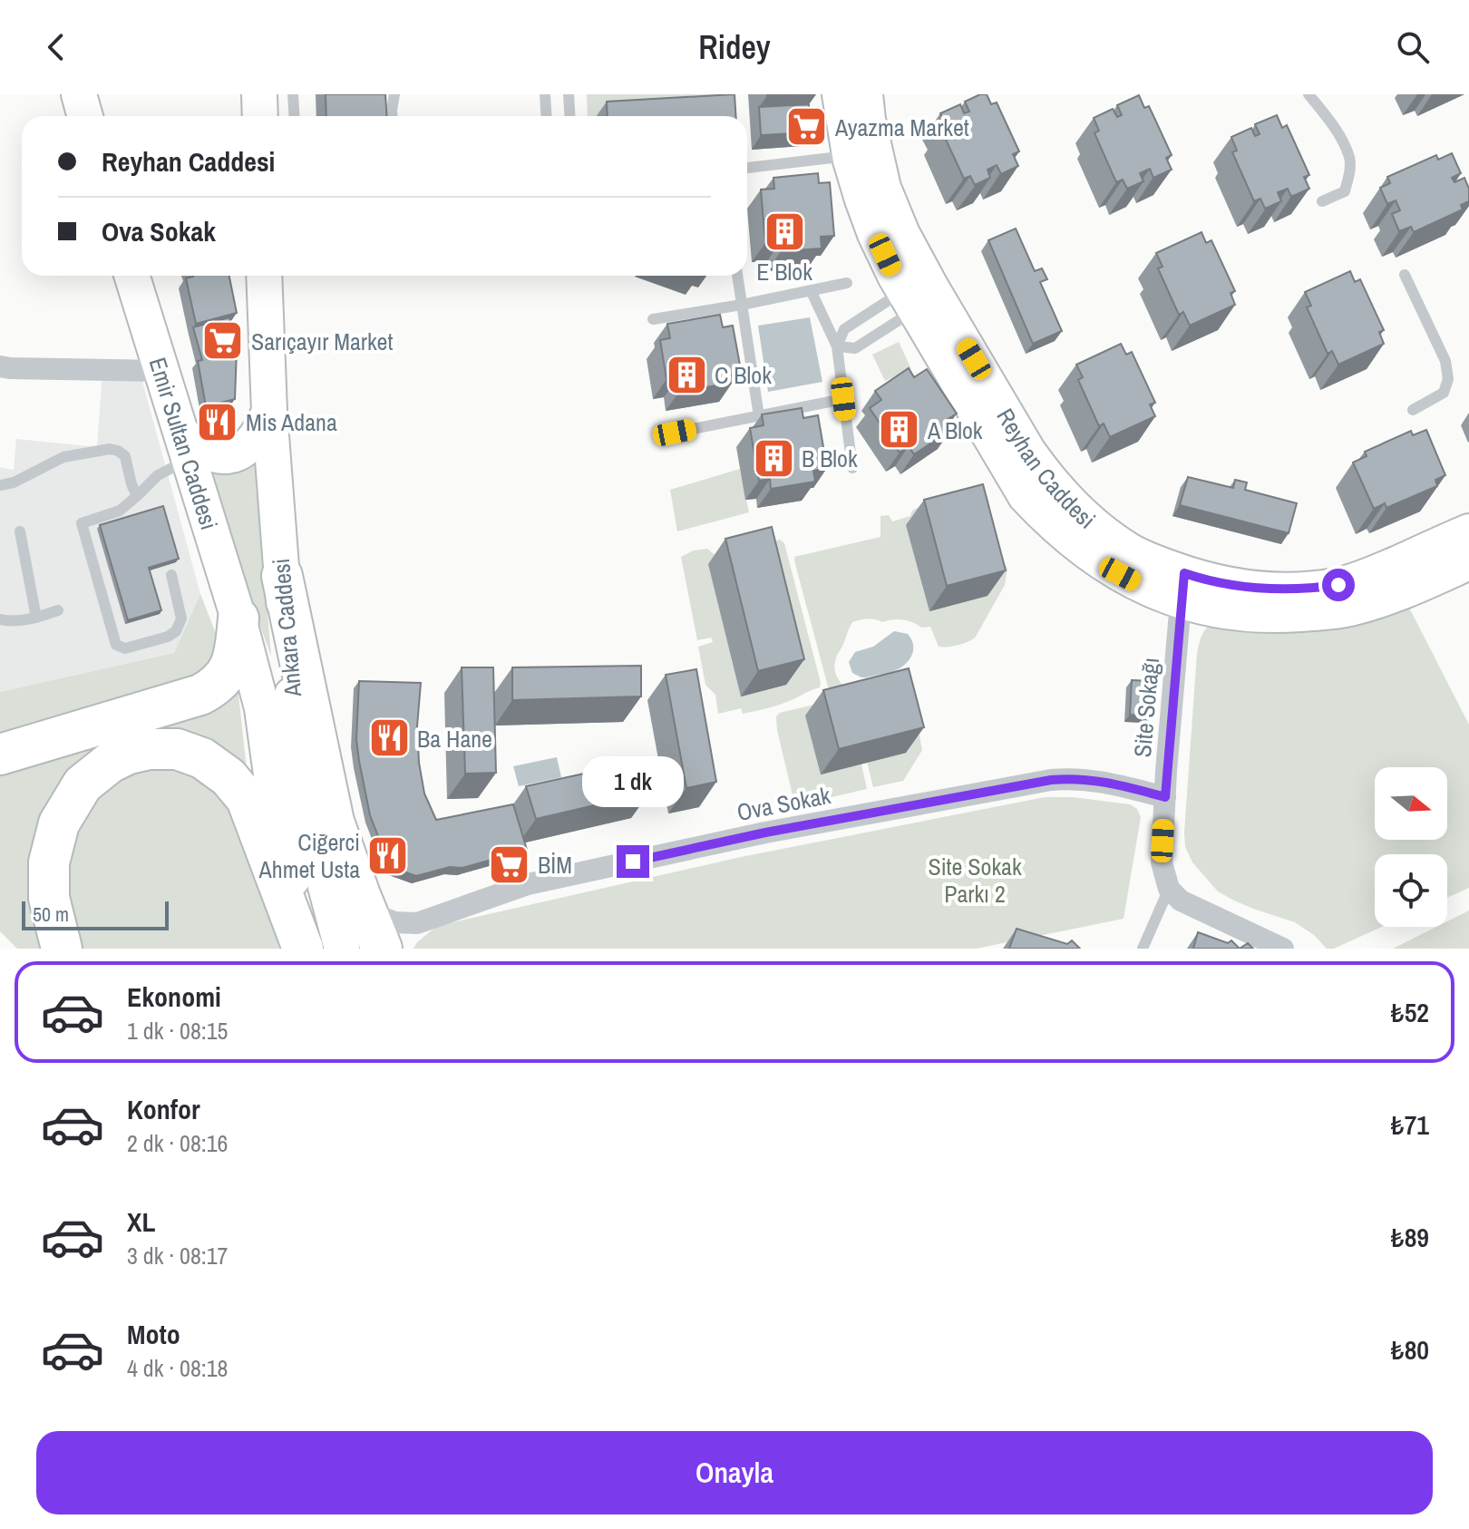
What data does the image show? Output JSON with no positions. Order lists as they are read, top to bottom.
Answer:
{
  "streets": {
    "main road": ["Emir Sultan Caddesi", "Reyhan Caddesi", "Ankara Caddesi"],
    "street": ["Site Sokağı", "Ova Sokak"]
  },
  "crossings": [
    ["Reyhan Caddesi", "Site Sokağı"],
    ["Site Sokağı", "Ova Sokak"]
  ],
  "parks": ["Site Sokak Parkı 2"],
  "places": {
    "supermarket": ["Ayazma Market", "Sarıçayır Market", "BİM"],
    "building": [
      "E Blok",
      "C Blok",
      "A Blok",
      "B Blok"
    ],
    "restaurant": ["Mis Adana", "Ba Hane", "Ciğerci Ahmet Usta"]
  },
  "scale_bar": "50 m",
  "north": "right",
  "page": {
    "header": "Ridey",
    "banner": ["Reyhan Caddesi", "Ova Sokak"],
    "bubble": "1 dk",
    "scale": "50 m",
    "list": [
      {
        "name": "Ekonomi",
        "note": "1 dk · 08:15",
        "value": "₺52"
      },
      {
        "name": "Konfor",
        "note": "2 dk · 08:16",
        "value": "₺71"
      },
      {
        "name": "XL",
        "note": "3 dk · 08:17",
        "value": "₺89"
      },
      {
        "name": "Moto",
        "note": "4 dk · 08:18",
        "value": "₺80"
      }
    ],
    "buttons": "Onayla"
  }
}
